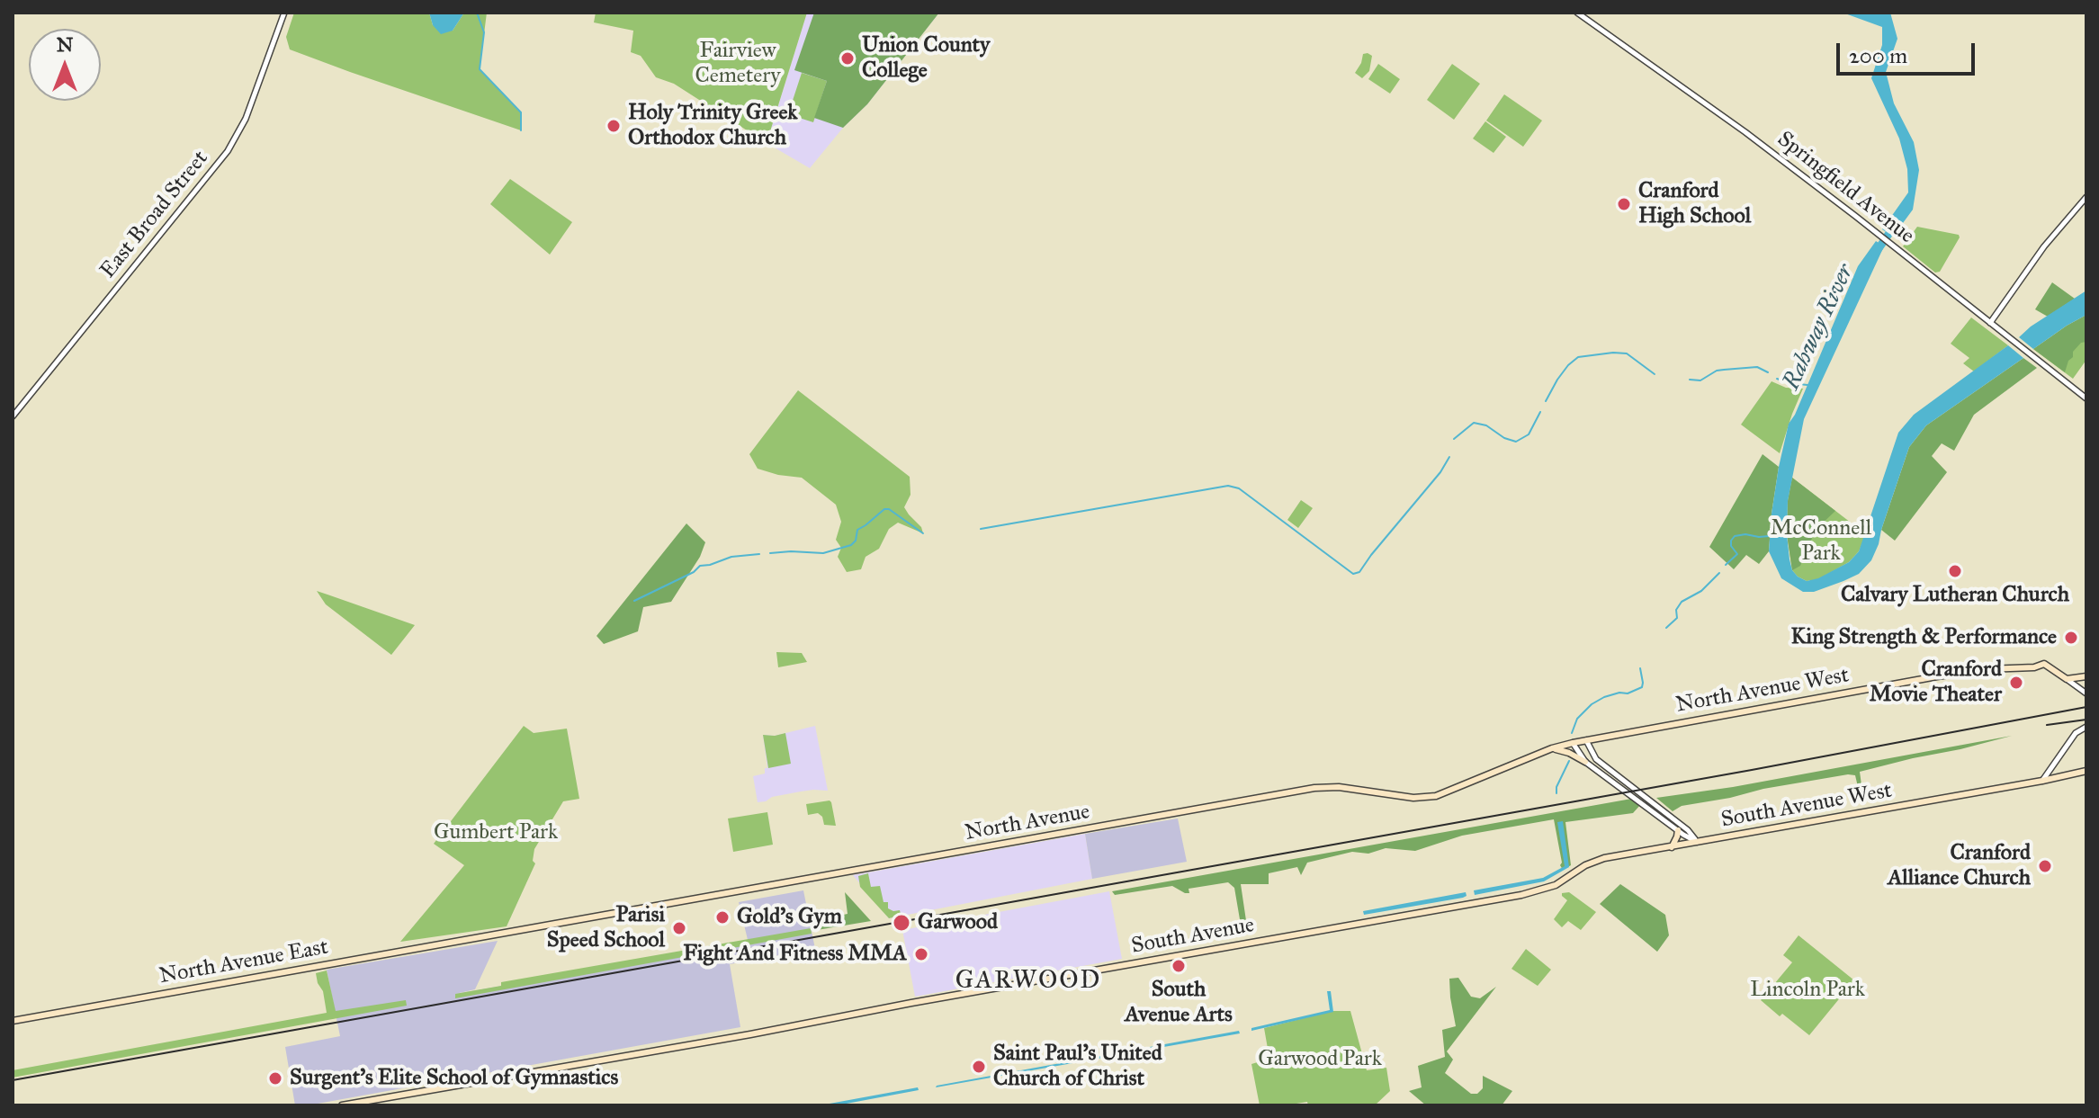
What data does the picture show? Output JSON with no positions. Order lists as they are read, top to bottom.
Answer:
{
  "streets": {
    "main road": [
      "North Avenue West",
      "South Avenue West",
      "North Avenue",
      "South Avenue",
      "North Avenue East"
    ],
    "street": ["Springfield Avenue", "East Broad Street"]
  },
  "crossings": [
    ["North Avenue West", "North Avenue"],
    ["South Avenue West", "South Avenue"],
    ["North Avenue", "North Avenue East"]
  ],
  "districts": ["GARWOOD"],
  "water": ["Rahway River"],
  "parks": [
    "Fairview Cemetery",
    "McConnell Park",
    "Gumbert Park",
    "Lincoln Park",
    "Garwood Park"
  ],
  "places": [
    "Union County College",
    "Holy Trinity Greek Orthodox Church",
    "Cranford High School",
    "Calvary Lutheran Church",
    "King Strength & Performance",
    "Cranford Movie Theater",
    "Cranford Alliance Church",
    "Gold's Gym",
    "Garwood",
    "Parisi Speed School",
    "Fight And Fitness MMA",
    "South Avenue Arts",
    "Saint Paul's United Church of Christ",
    "Surgent's Elite School of Gymnastics"
  ],
  "scale_bar": "200 m",
  "north": "top"
}
